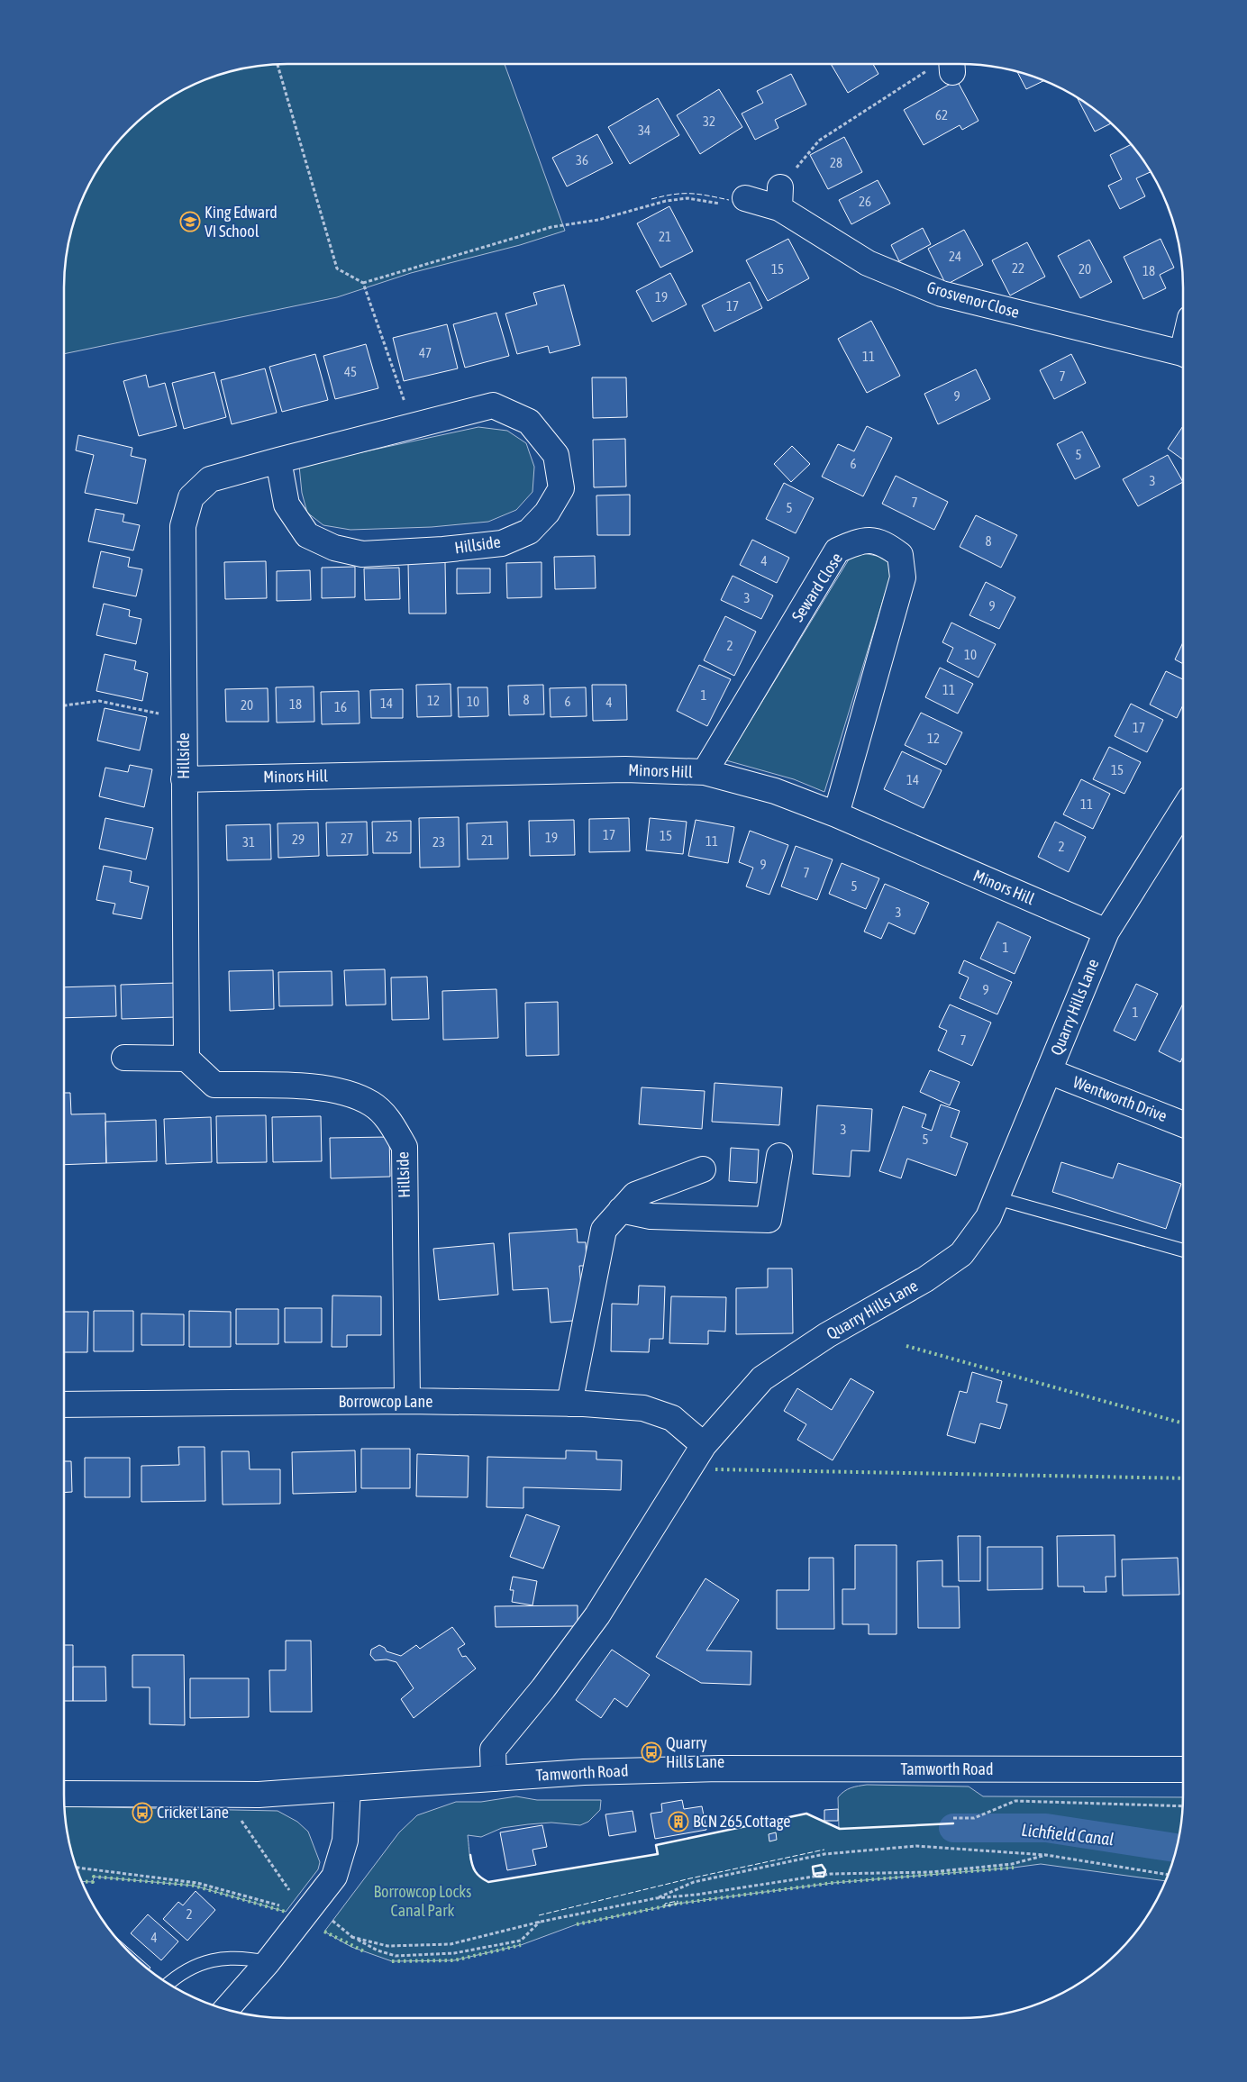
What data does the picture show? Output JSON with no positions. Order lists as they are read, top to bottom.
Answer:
{
  "streets": {
    "street": [
      "Grosvenor Close",
      "Hillside",
      "Seward Close",
      "Minors Hill",
      "Quarry Hills Lane",
      "Wentworth Drive",
      "Borrowcop Lane",
      "Tamworth Road"
    ]
  },
  "crossings": [
    ["Hillside", "Minors Hill"],
    ["Hillside", "Borrowcop Lane"],
    ["Seward Close", "Minors Hill"],
    ["Minors Hill", "Quarry Hills Lane"],
    ["Quarry Hills Lane", "Wentworth Drive"],
    ["Quarry Hills Lane", "Borrowcop Lane"],
    ["Quarry Hills Lane", "Tamworth Road"]
  ],
  "water": ["Lichfield Canal"],
  "parks": ["Borrowcop Locks Canal Park"],
  "places": {
    "school or university": ["King Edward VI School"],
    "bus stop": ["Quarry Hills Lane", "Cricket Lane"],
    "building": ["BCN 265 Cottage"]
  },
  "house_numbers": [
    "62",
    "32",
    "34",
    "36",
    "28",
    "26",
    "21",
    "24",
    "22",
    "15",
    "20",
    "18",
    "19",
    "17",
    "47",
    "11",
    "45",
    "7",
    "9",
    "5",
    "6",
    "3",
    "7",
    "5",
    "8",
    "4",
    "3",
    "9",
    "2",
    "10",
    "11",
    "1",
    "8",
    "12",
    "10",
    "6",
    "4",
    "14",
    "18",
    "20",
    "16",
    "17",
    "12",
    "15",
    "14",
    "11",
    "17",
    "15",
    "25",
    "19",
    "27",
    "29",
    "21",
    "11",
    "31",
    "23",
    "2",
    "9",
    "7",
    "5",
    "3",
    "1",
    "9",
    "1",
    "7",
    "3",
    "5",
    "2",
    "4"
  ]
}
